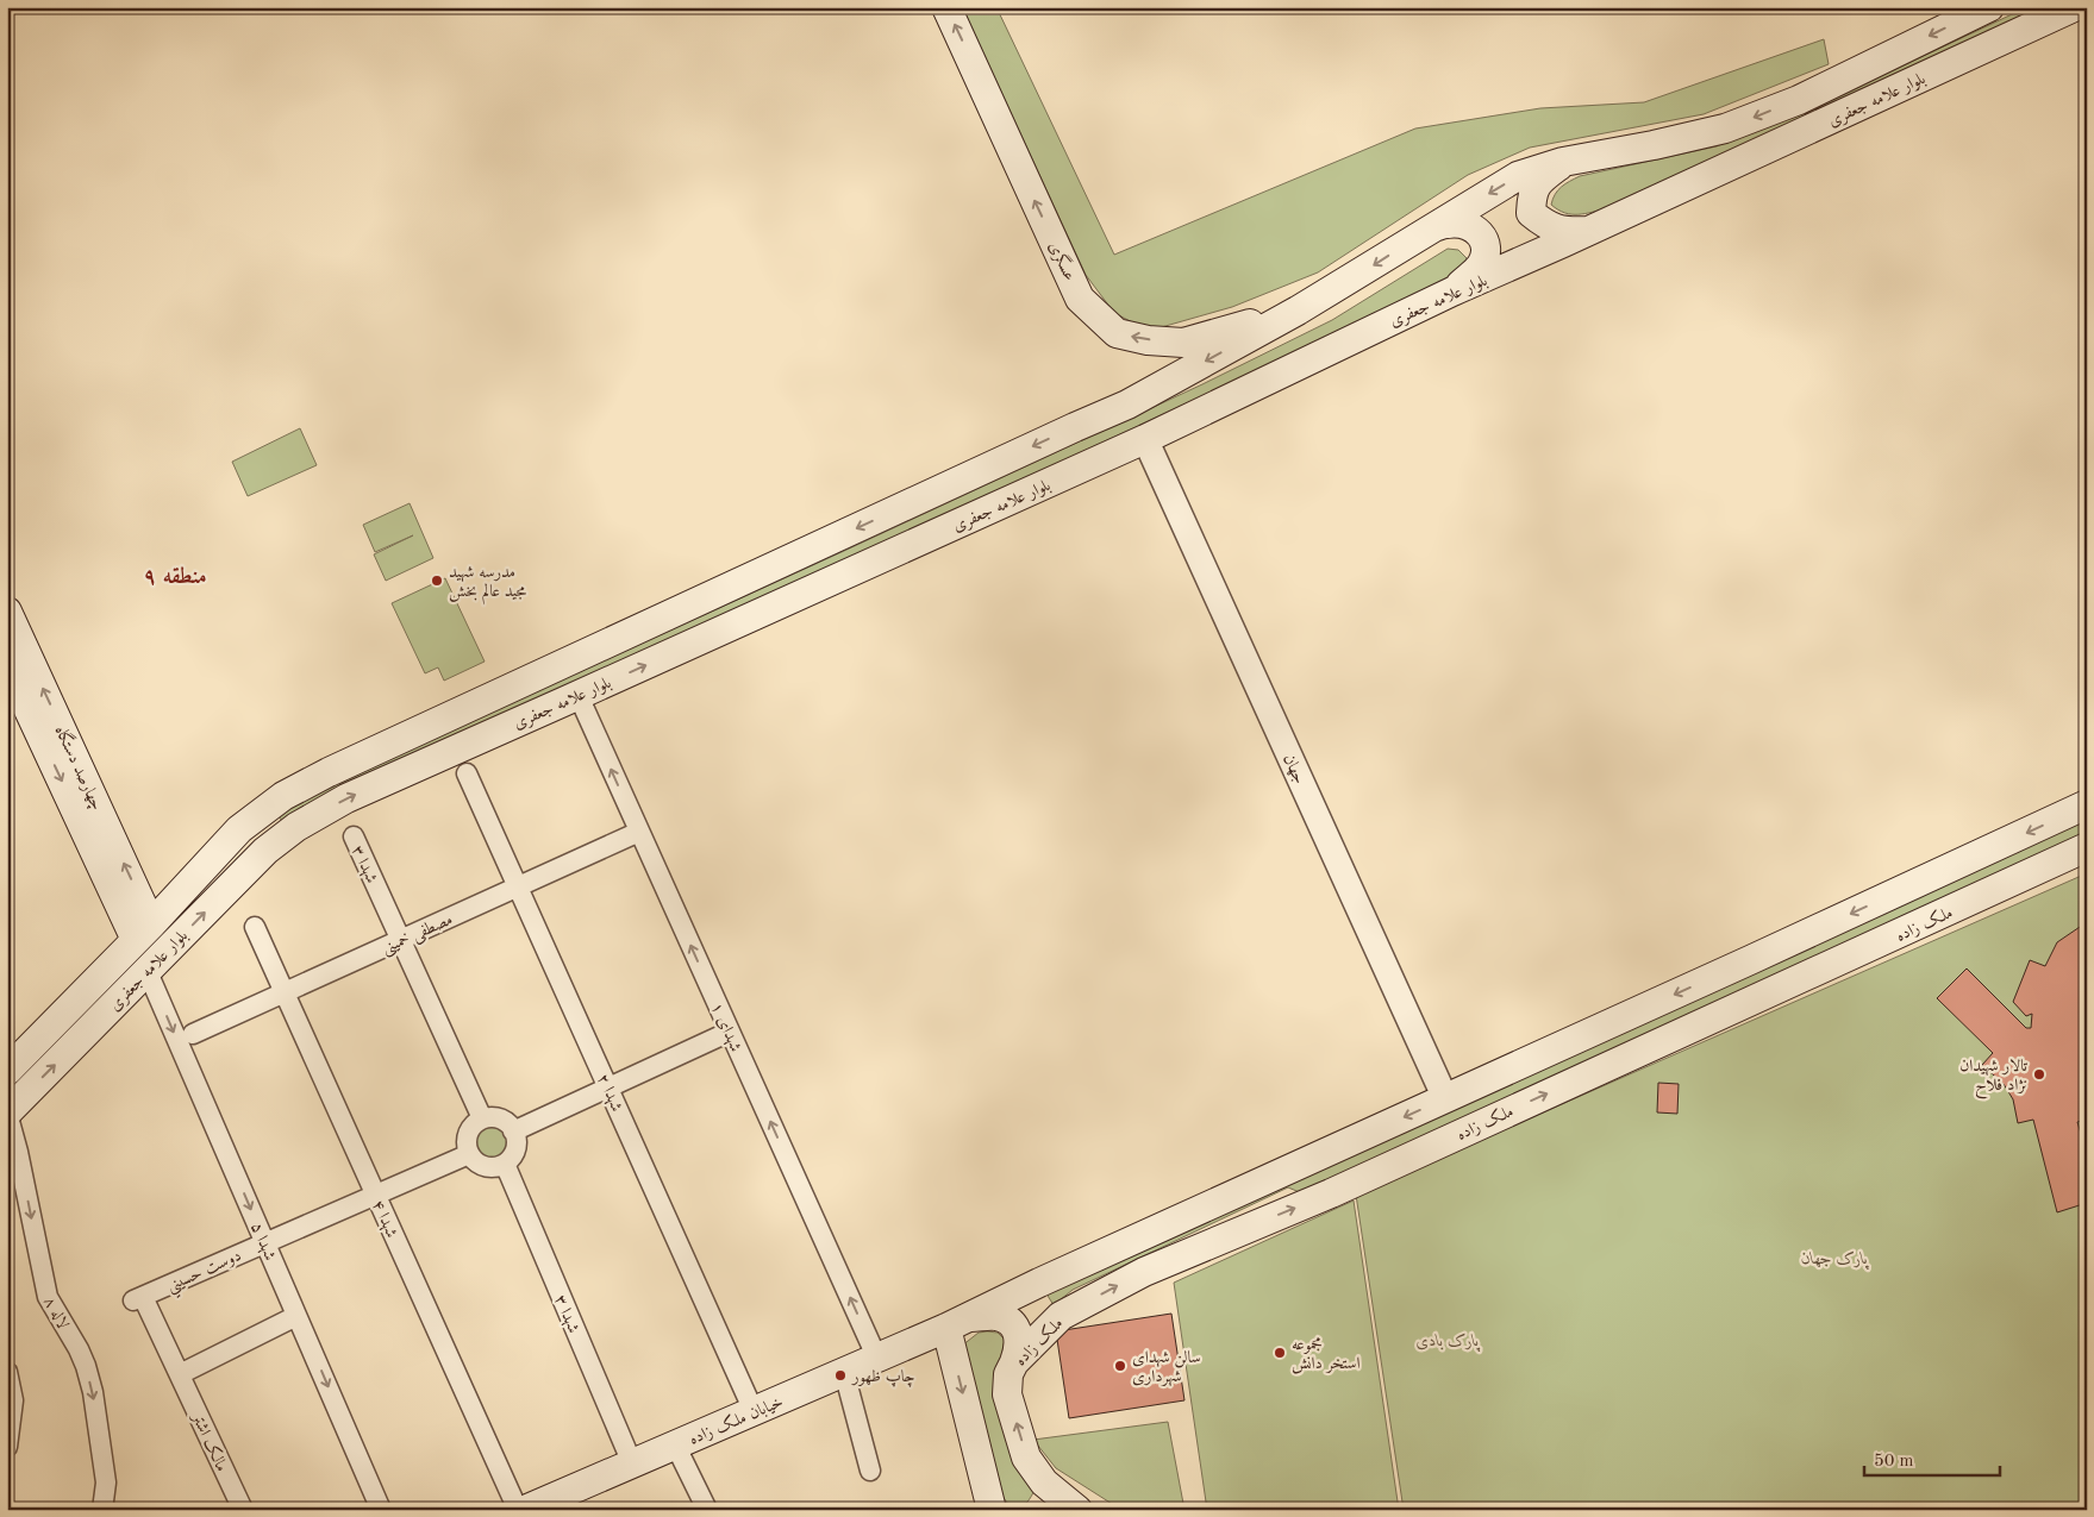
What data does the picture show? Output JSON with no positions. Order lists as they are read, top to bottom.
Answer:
{
  "streets": {
    "main road": [
      "بلوار علامه جعفری",
      "عسگری",
      "چهارصد دستگاه",
      "ملک زاده",
      "خیابان ملک زاده"
    ],
    "street": [
      "جهان",
      "شهدا ۳",
      "مصطفی خمینی",
      "شهدای ۱",
      "شهدا ۲",
      "شهدا ۴",
      "شهدا ۵",
      "دوست حسيني",
      "لاله ۸",
      "مالک اشتر"
    ]
  },
  "crossings": [
    ["بلوار علامه جعفری", "عسگری"],
    ["بلوار علامه جعفری", "چهارصد دستگاه"],
    ["بلوار علامه جعفری", "جهان"],
    ["بلوار علامه جعفری", "شهدای ۱"],
    ["بلوار علامه جعفری", "شهدا ۵"],
    ["بلوار علامه جعفری", "لاله ۸"],
    ["شهدا ۳", "مصطفی خمینی"],
    ["شهدا ۳", "دوست حسيني"],
    ["شهدا ۳", "خیابان ملک زاده"],
    ["مصطفی خمینی", "شهدای ۱"],
    ["مصطفی خمینی", "شهدا ۲"],
    ["مصطفی خمینی", "شهدا ۴"],
    ["شهدای ۱", "خیابان ملک زاده"],
    ["شهدا ۲", "خیابان ملک زاده"],
    ["شهدا ۴", "دوست حسيني"],
    ["شهدا ۵", "دوست حسيني"],
    ["دوست حسيني", "مالک اشتر"]
  ],
  "one_way": [
    "عسگری",
    "شهدای ۱",
    "شهدا ۵",
    "لاله ۸"
  ],
  "districts": ["منطقه ۹"],
  "parks": ["پارک جهان", "پارک بادی"],
  "places": [
    "مدرسه شهید مجید عالم بخش",
    "تالار شهیدان نژاد فلاح",
    "مجموعه استخر دانش",
    "سالن شهدای شهرداری",
    "چاپ ظهور"
  ],
  "scale_bar": "50 m"
}
